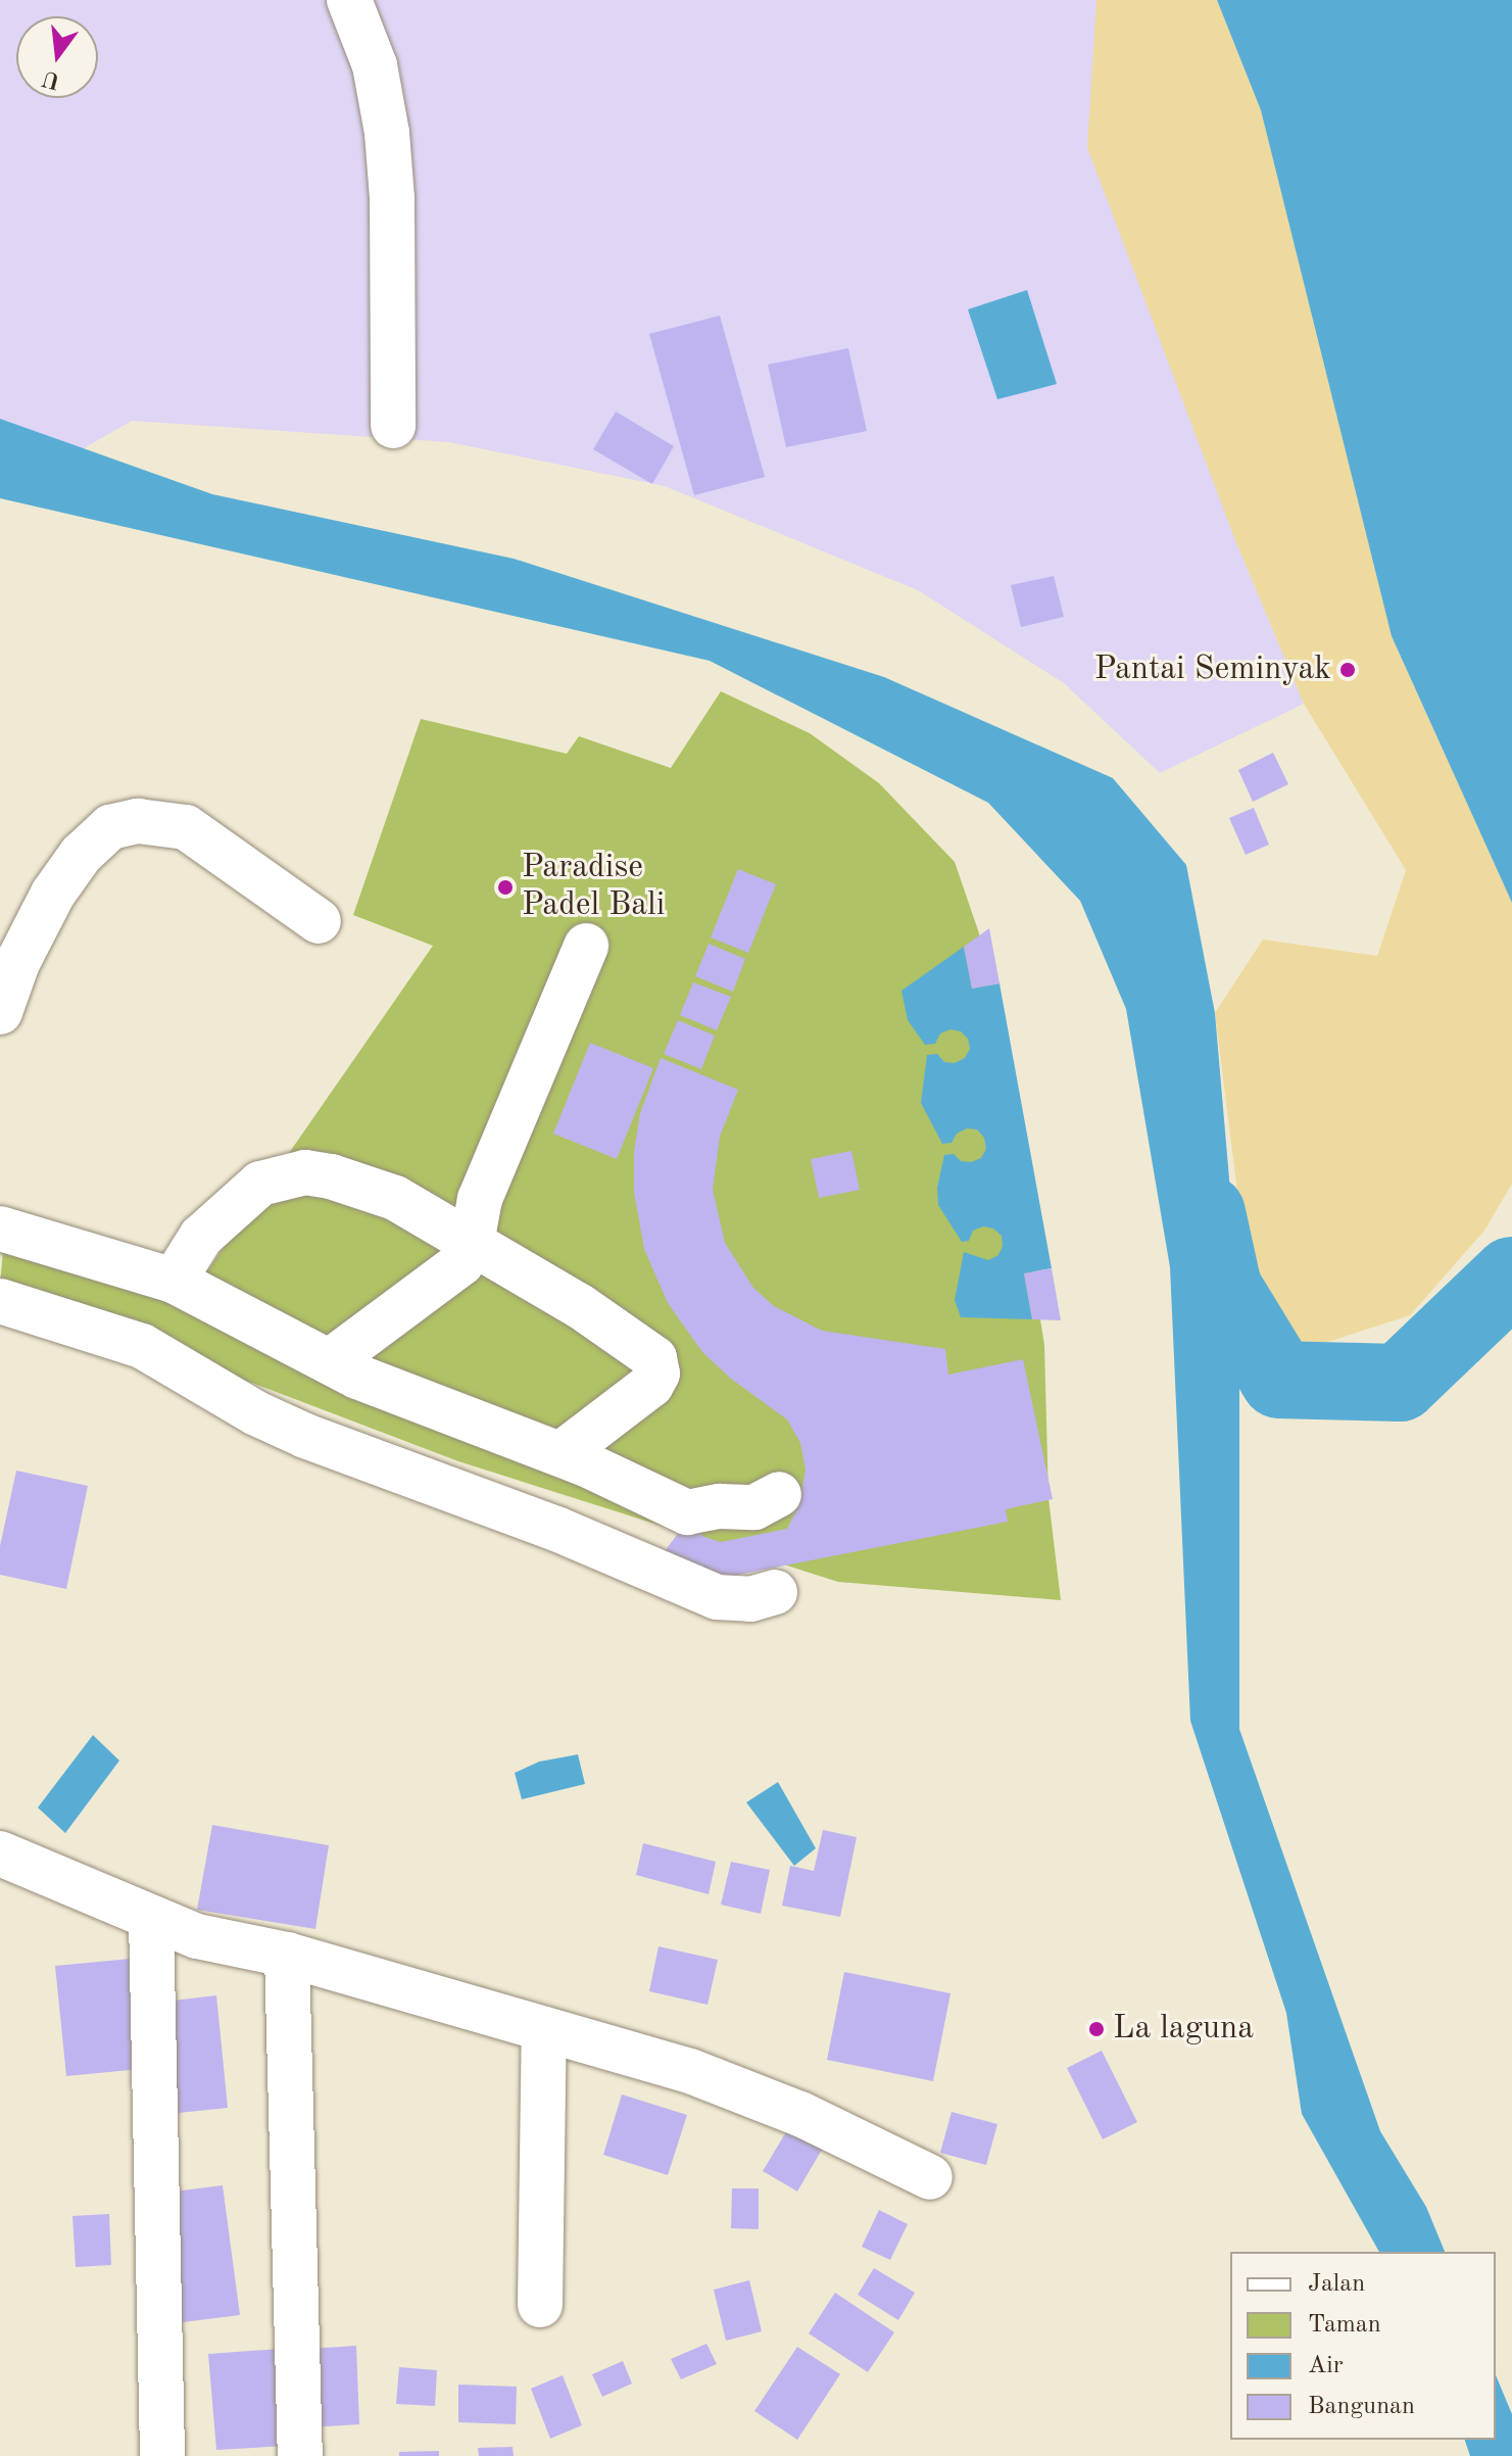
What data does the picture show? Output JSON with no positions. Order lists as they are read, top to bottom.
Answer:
{
  "places": ["Pantai Seminyak", "Paradise Padel Bali", "La laguna"],
  "legend": [
    "Jalan",
    "Taman",
    "Air",
    "Bangunan"
  ],
  "north": "bottom"
}
